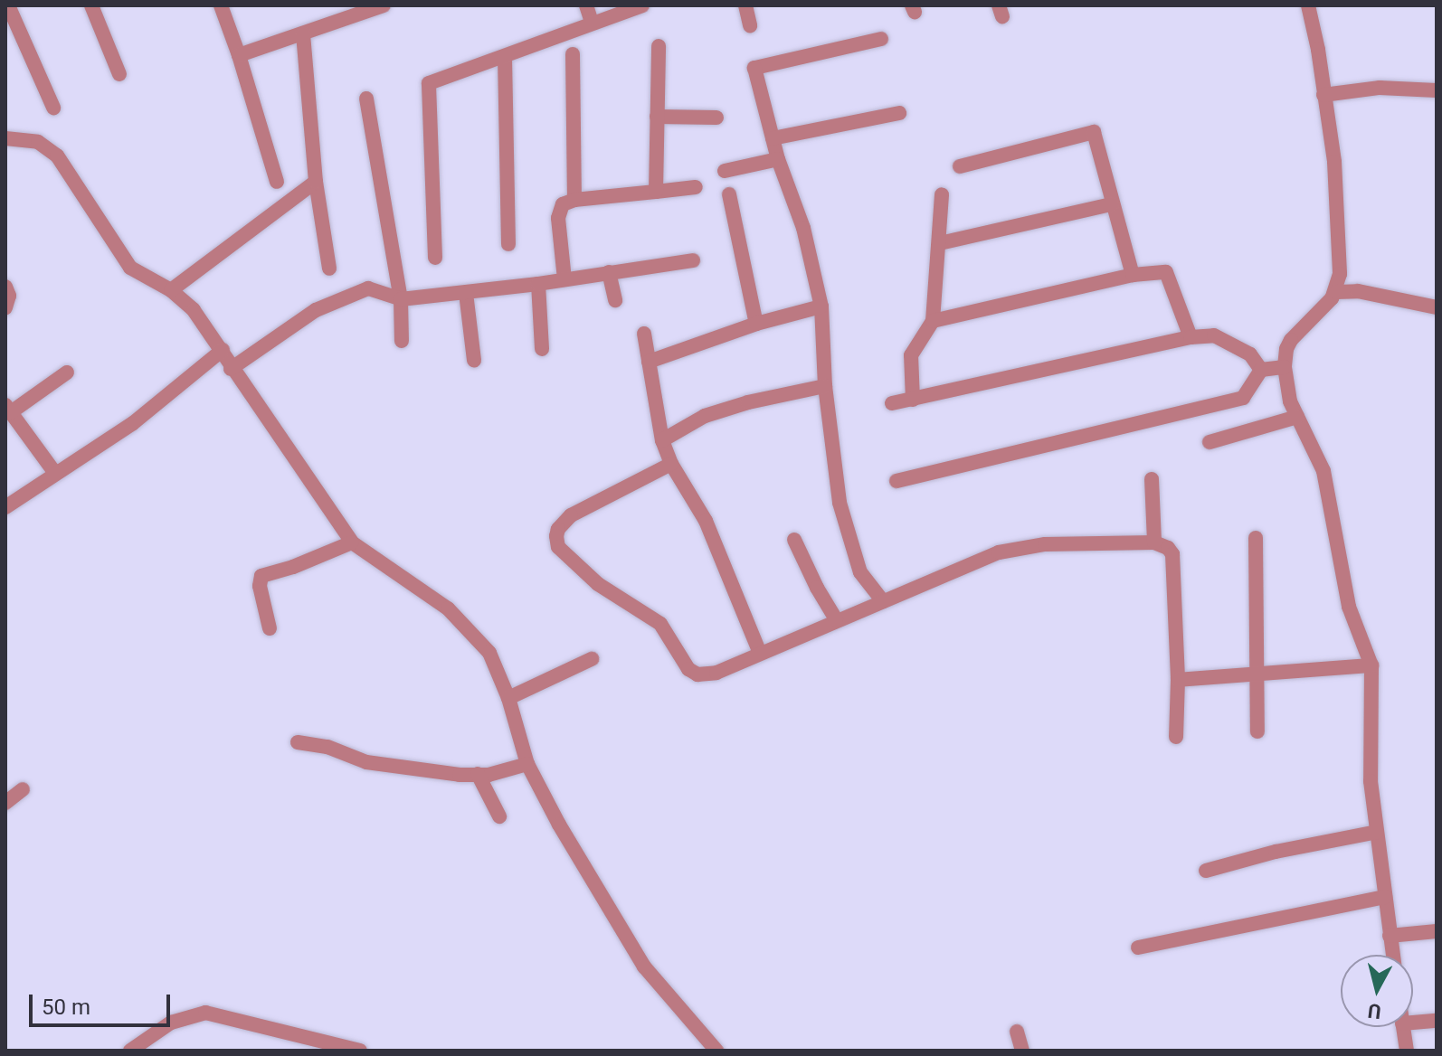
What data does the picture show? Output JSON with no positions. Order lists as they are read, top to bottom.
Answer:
{
  "scale_bar": "50 m",
  "north": "bottom"
}
